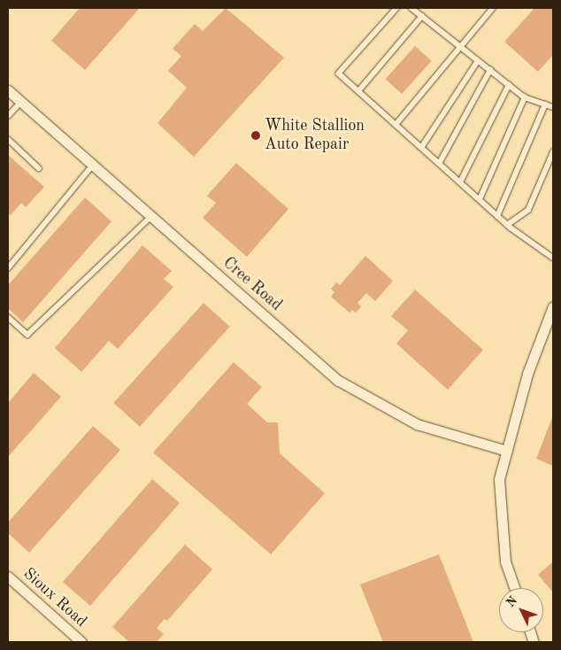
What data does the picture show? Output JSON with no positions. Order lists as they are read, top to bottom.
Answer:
{
  "streets": {
    "street": ["Cree Road", "Sioux Road"]
  },
  "places": ["White Stallion Auto Repair"],
  "north": "top left"
}
